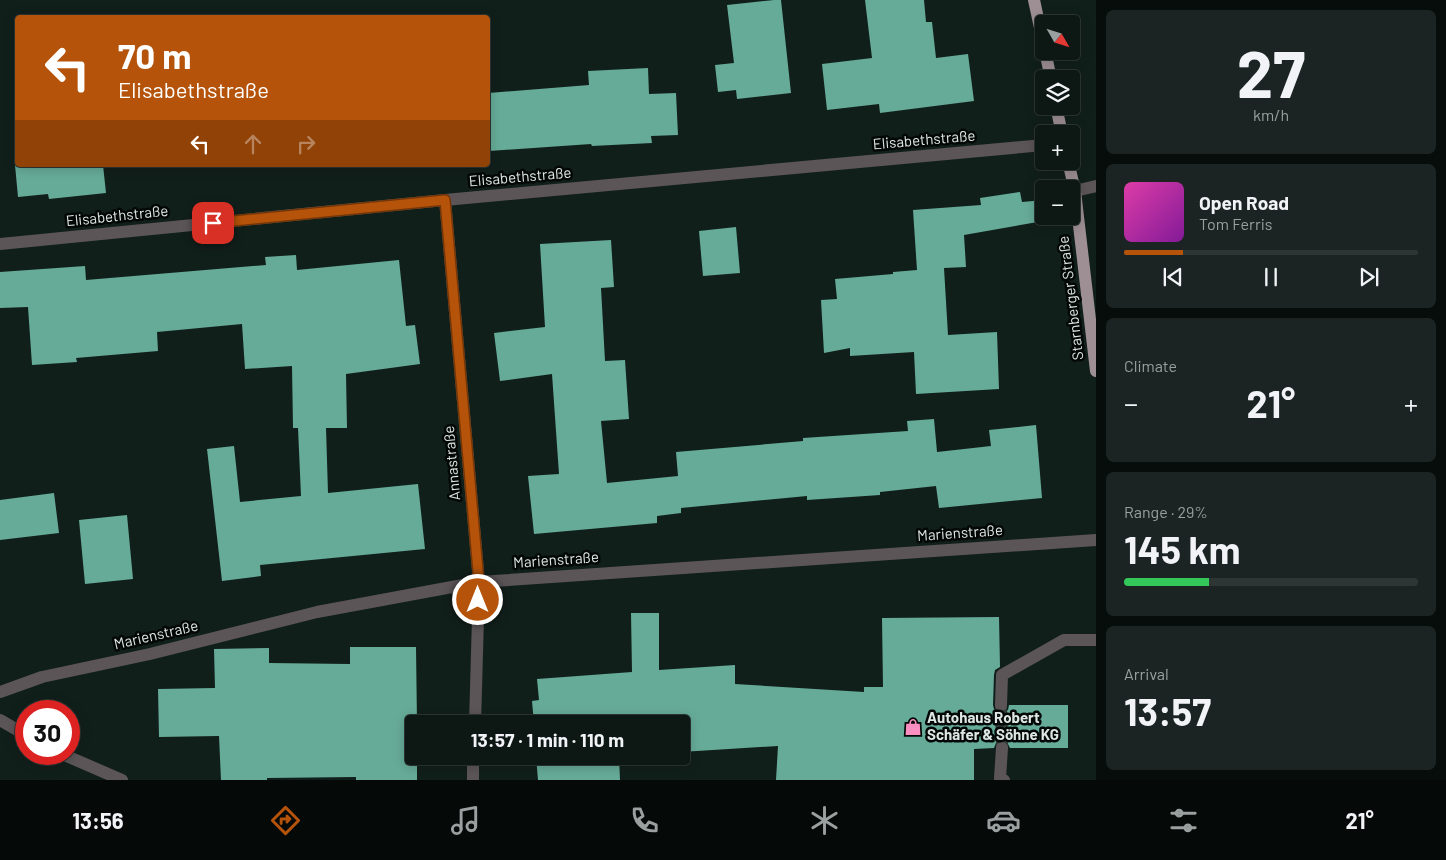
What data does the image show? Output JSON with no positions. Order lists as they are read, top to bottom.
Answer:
{
  "streets": {
    "main road": ["Starnberger Straße"],
    "street": ["Elisabethstraße", "Annastraße", "Marienstraße"]
  },
  "crossings": [
    ["Elisabethstraße", "Annastraße"],
    ["Annastraße", "Marienstraße"]
  ],
  "places": {
    "shop": ["Autohaus Robert Schäfer & Söhne KG"]
  },
  "north": "bottom right",
  "page": {
    "tile": [
      ["27", "km/h"],
      "Climate",
      ["Range · 29%", "145 km"],
      ["Arrival", "13:57"]
    ],
    "map_buttons": ["+", "−"],
    "turn": ["70 m", "Elisabethstraße"],
    "song": ["Open Road", "Tom Ferris"],
    "heat": ["−", "21°", "+"],
    "limit": "30",
    "trip": "13:57 · 1 min · 110 m",
    "tabs": ["13:56", "21°"]
  }
}
